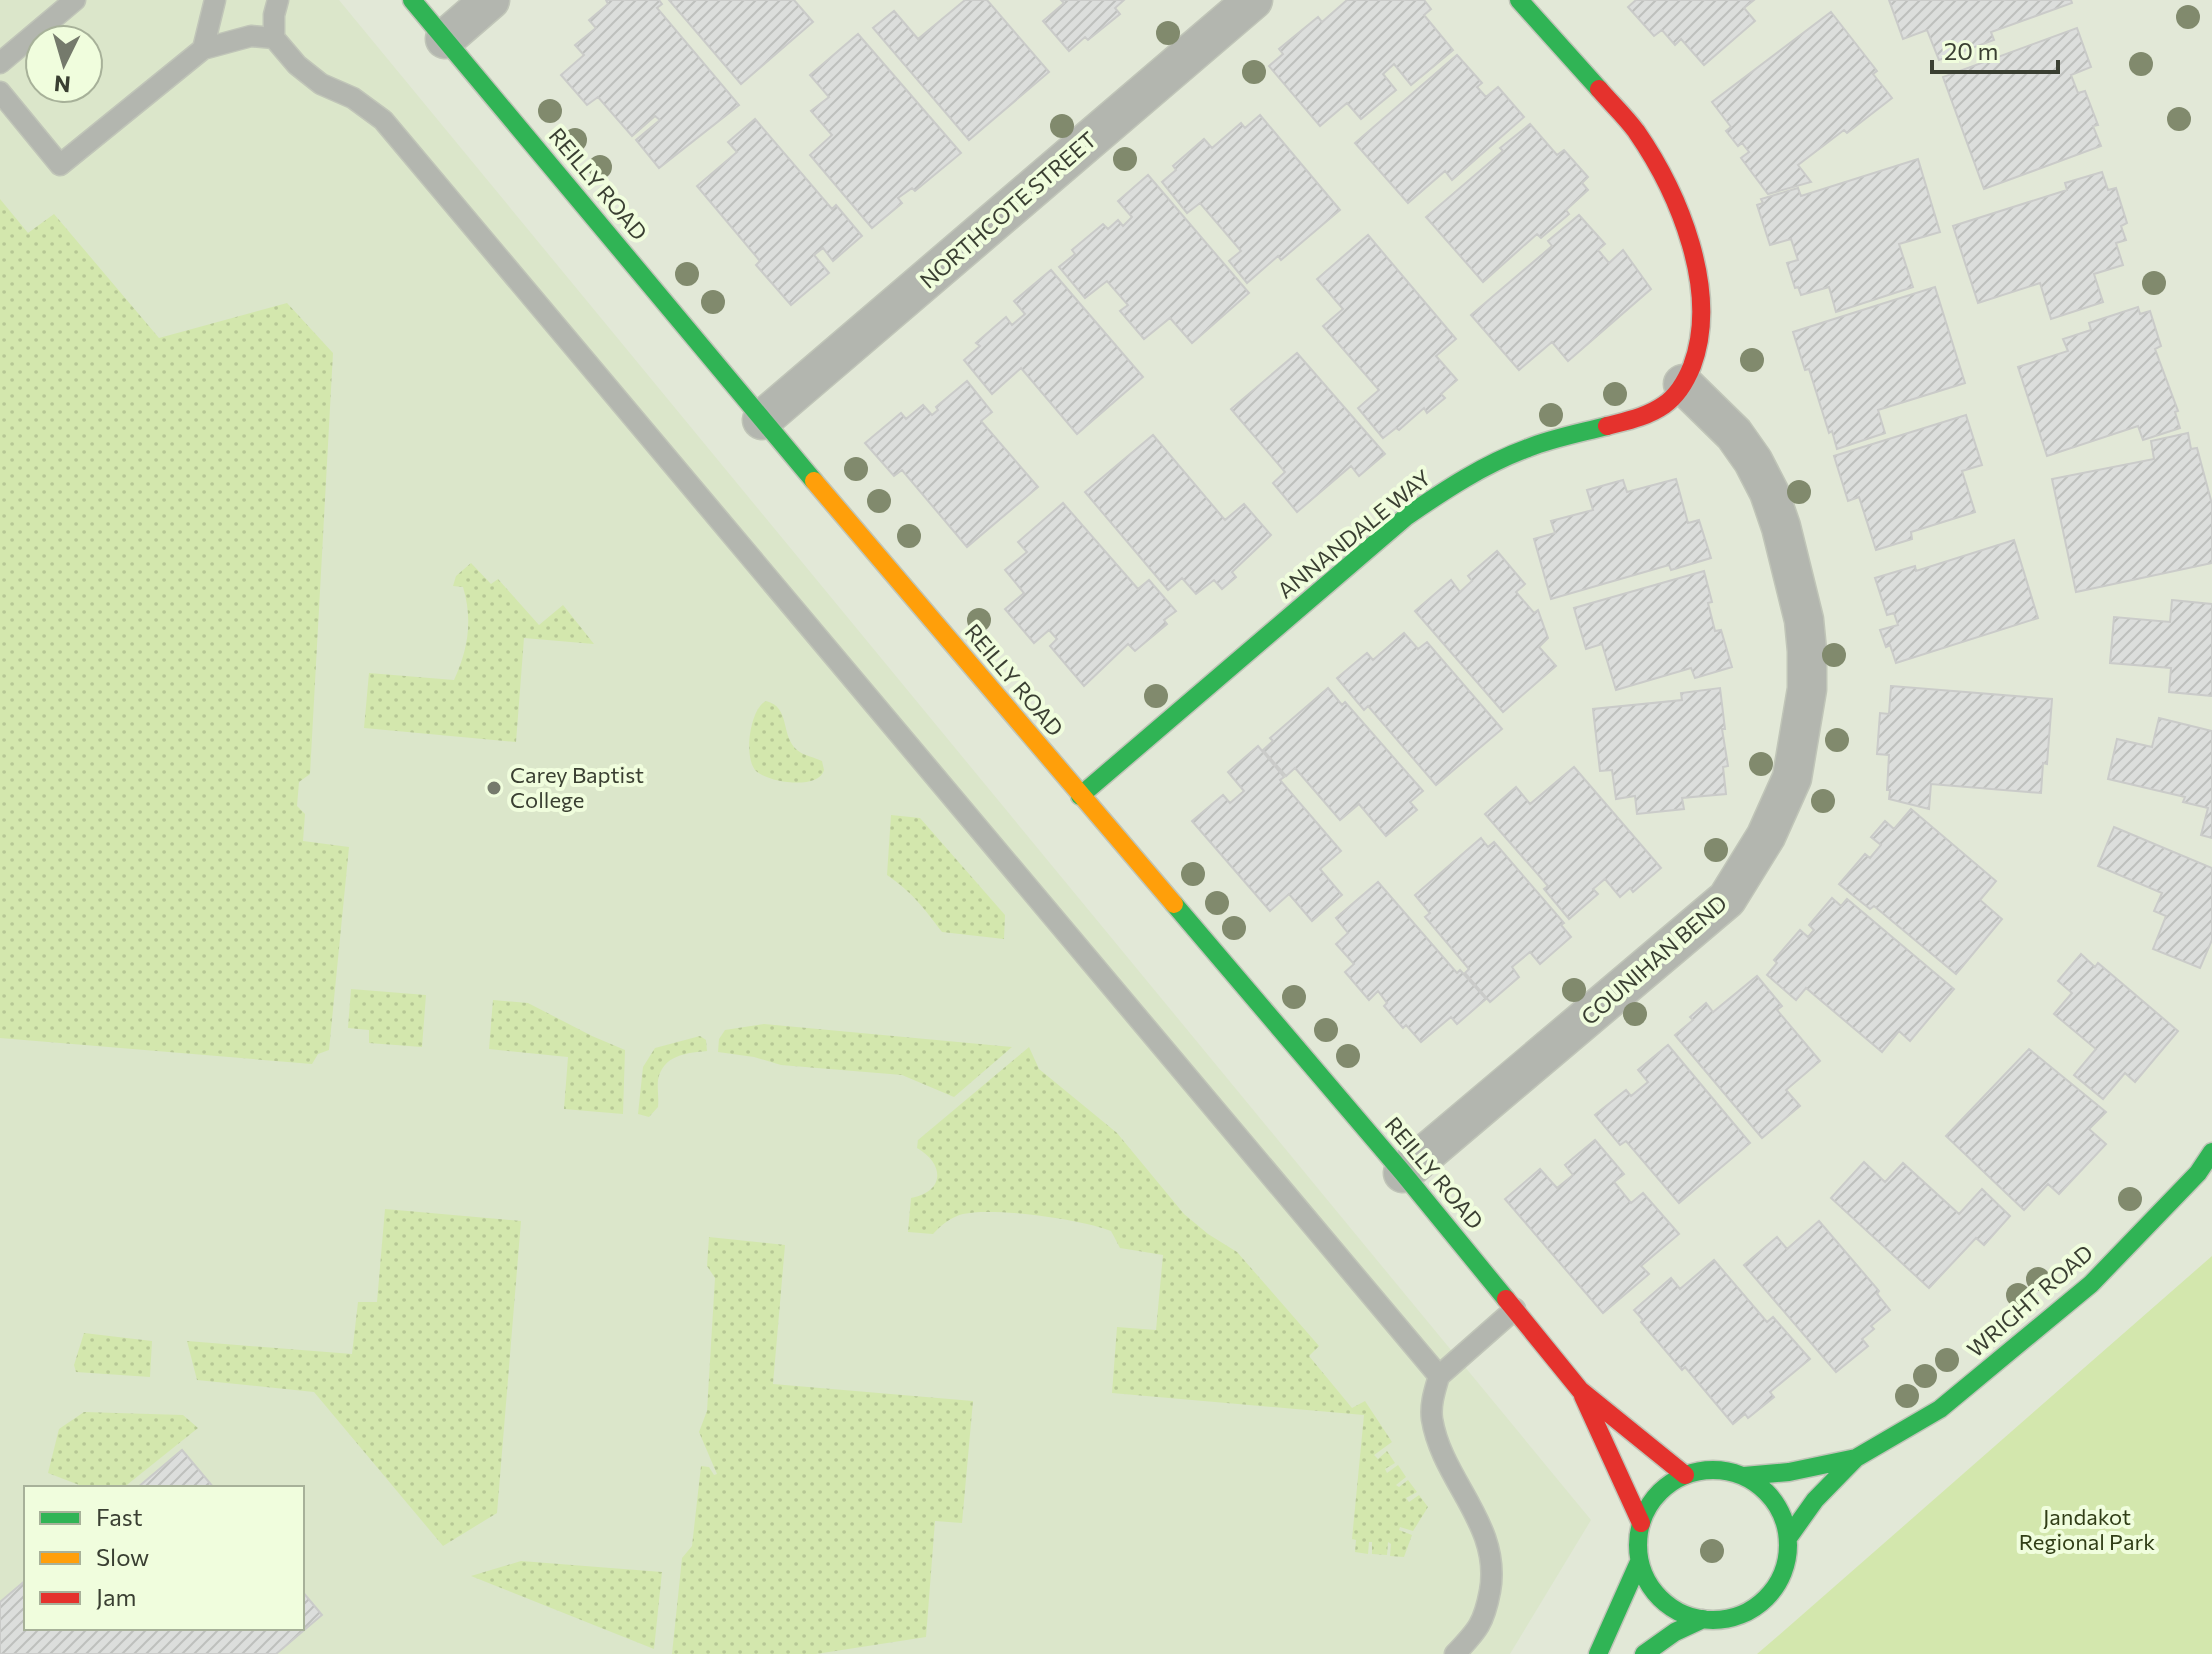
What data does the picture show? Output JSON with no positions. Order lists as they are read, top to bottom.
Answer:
{
  "streets": {
    "street": [
      "REILLY ROAD",
      "NORTHCOTE STREET",
      "ANNANDALE WAY",
      "COUNIHAN BEND",
      "WRIGHT ROAD"
    ]
  },
  "crossings": [
    ["REILLY ROAD", "NORTHCOTE STREET"],
    ["REILLY ROAD", "ANNANDALE WAY"],
    ["REILLY ROAD", "COUNIHAN BEND"],
    ["REILLY ROAD", "WRIGHT ROAD"],
    ["ANNANDALE WAY", "COUNIHAN BEND"]
  ],
  "parks": ["Jandakot Regional Park"],
  "places": ["Carey Baptist College"],
  "legend": ["Fast", "Slow", "Jam"],
  "scale_bar": "20 m",
  "north": "bottom"
}
